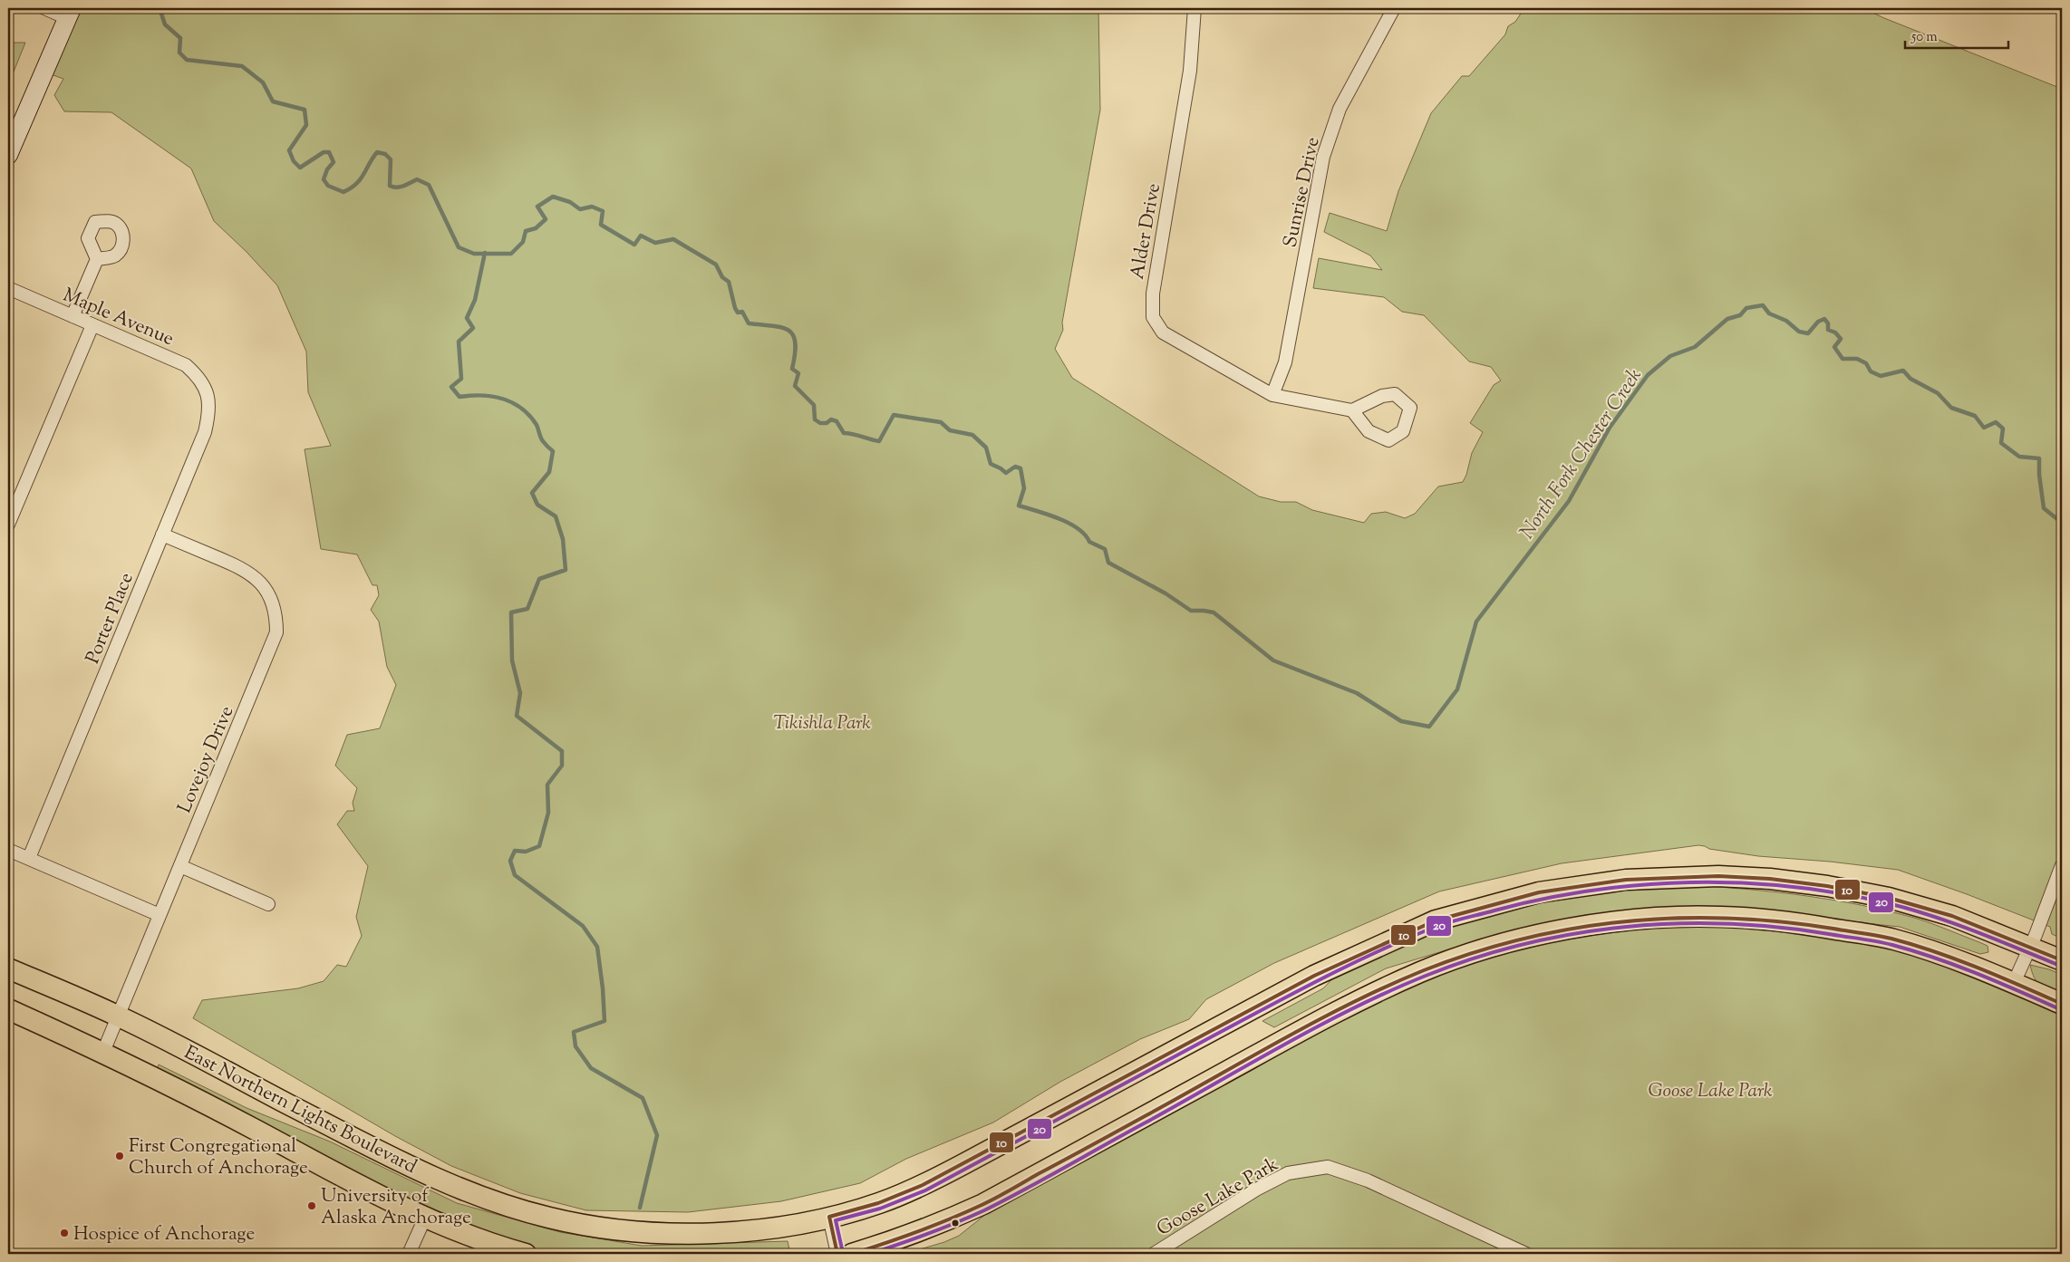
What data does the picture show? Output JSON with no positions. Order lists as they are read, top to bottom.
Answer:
{
  "streets": {
    "main road": ["East Northern Lights Boulevard"],
    "street": [
      "Sunrise Drive",
      "Alder Drive",
      "Maple Avenue",
      "Porter Place",
      "Lovejoy Drive",
      "Goose Lake Park"
    ]
  },
  "crossings": [
    ["Sunrise Drive", "Alder Drive"],
    ["Maple Avenue", "Porter Place"],
    ["Porter Place", "Lovejoy Drive"],
    ["Lovejoy Drive", "East Northern Lights Boulevard"]
  ],
  "water": ["North Fork Chester Creek"],
  "parks": ["Tikishla Park", "Goose Lake Park"],
  "places": ["First Congregational Church of Anchorage", "University of Alaska Anchorage", "Hospice of Anchorage"],
  "lines": ["transit line 10", "transit line 20"],
  "scale_bar": "50 m"
}
